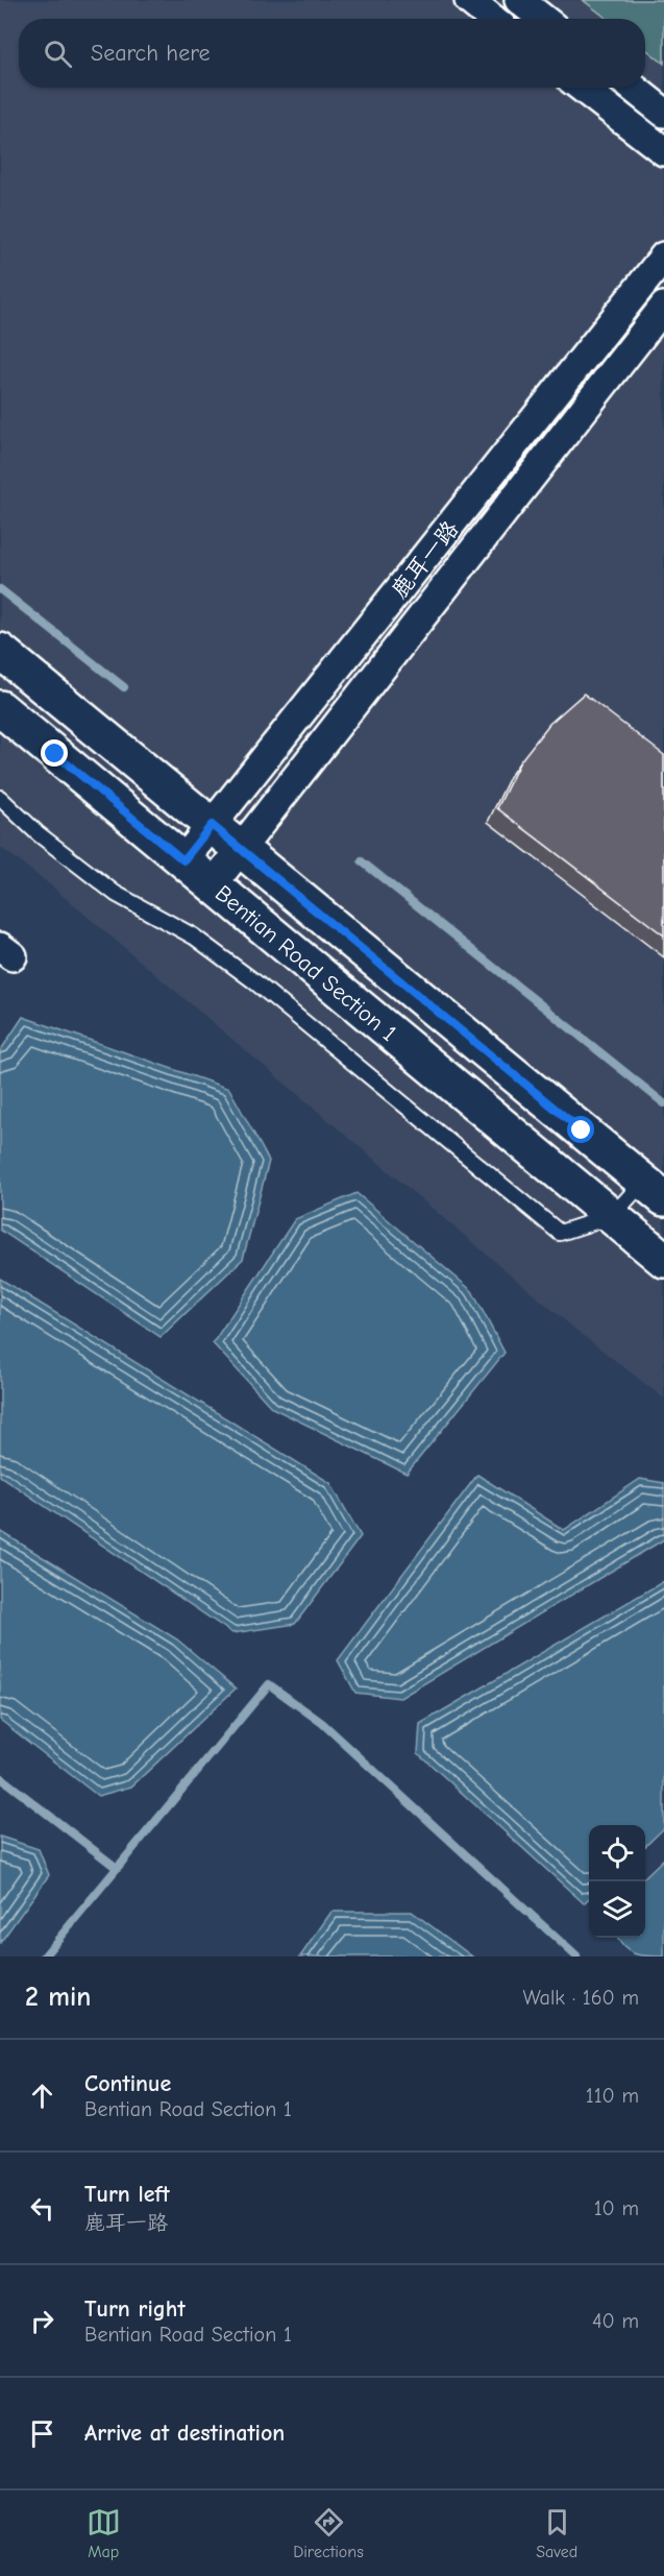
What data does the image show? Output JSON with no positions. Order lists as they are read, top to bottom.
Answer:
{
  "streets": {
    "street": ["鹿耳一路", "Bentian Road Section 1"]
  },
  "crossings": [
    ["鹿耳一路", "Bentian Road Section 1"]
  ],
  "page": {
    "search": "Search here",
    "heading": ["2 min", "Walk · 160 m"],
    "list": [
      ["Continue", "Bentian Road Section 1", "110 m"],
      ["Turn left", "鹿耳一路", "10 m"],
      ["Turn right", "Bentian Road Section 1", "40 m"],
      "Arrive at destination"
    ],
    "nav": ["Map", "Directions", "Saved"]
  }
}
